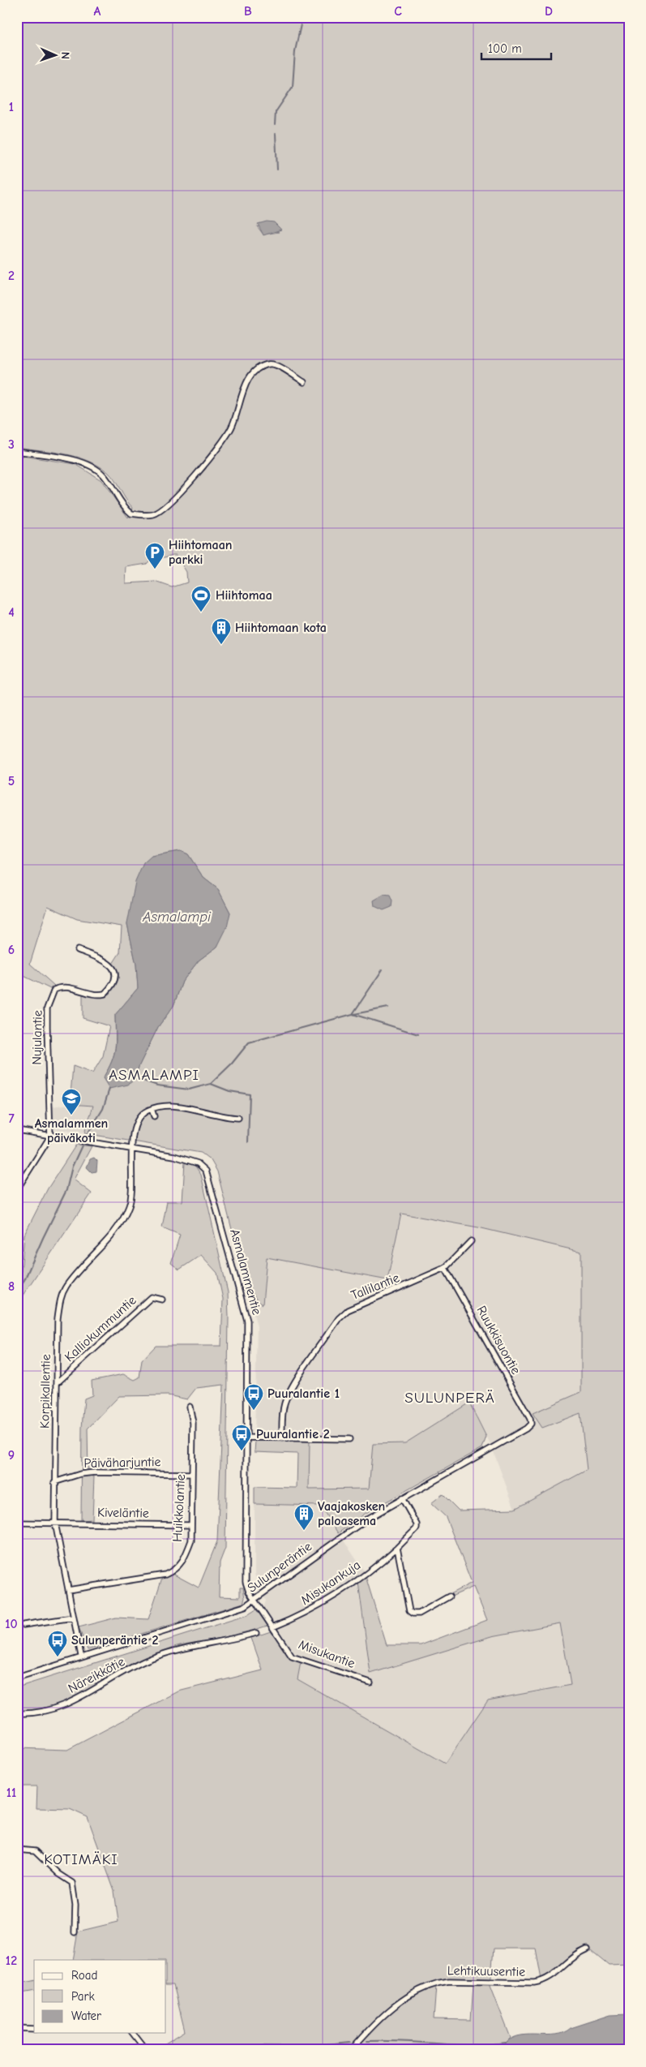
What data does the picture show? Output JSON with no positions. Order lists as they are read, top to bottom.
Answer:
{
  "streets": {
    "street": [
      "Nujulantie",
      "Asmalammentie",
      "Tallilantie",
      "Kalliokummuntie",
      "Ruukkisuontie",
      "Korpikallentie",
      "Päiväharjuntie",
      "Huikkolantie",
      "Kiveläntie",
      "Sulunperäntie",
      "Misukankuja",
      "Misukantie",
      "Näreikkötie",
      "Lehtikuusentie"
    ]
  },
  "crossings": [
    ["Nujulantie", "Asmalammentie"],
    ["Asmalammentie", "Korpikallentie"],
    ["Asmalammentie", "Sulunperäntie"],
    ["Asmalammentie", "Misukantie"],
    ["Tallilantie", "Ruukkisuontie"],
    ["Kalliokummuntie", "Korpikallentie"],
    ["Ruukkisuontie", "Sulunperäntie"],
    ["Korpikallentie", "Päiväharjuntie"],
    ["Korpikallentie", "Huikkolantie"],
    ["Korpikallentie", "Kiveläntie"],
    ["Korpikallentie", "Sulunperäntie"],
    ["Päiväharjuntie", "Huikkolantie"],
    ["Huikkolantie", "Kiveläntie"],
    ["Sulunperäntie", "Misukankuja"],
    ["Sulunperäntie", "Misukantie"],
    ["Misukankuja", "Misukantie"]
  ],
  "districts": ["ASMALAMPI", "SULUNPERÄ", "KOTIMÄKI"],
  "water": ["Asmalampi"],
  "places": {
    "parking": ["Hiihtomaan parkki"],
    "sports": ["Hiihtomaa"],
    "building": ["Hiihtomaan kota", "Vaajakosken paloasema"],
    "school or university": ["Asmalammen päiväkoti"],
    "bus stop": ["Puuralantie 1", "Puuralantie 2", "Sulunperäntie 2"]
  },
  "legend": ["Road", "Park", "Water"],
  "scale_bar": "100 m",
  "north": "right",
  "grid": {
    "columns": [
      "A",
      "B",
      "C",
      "D"
    ],
    "rows": [
      "1",
      "2",
      "3",
      "4",
      "5",
      "6",
      "7",
      "8",
      "9",
      "10",
      "11",
      "12"
    ]
  }
}
